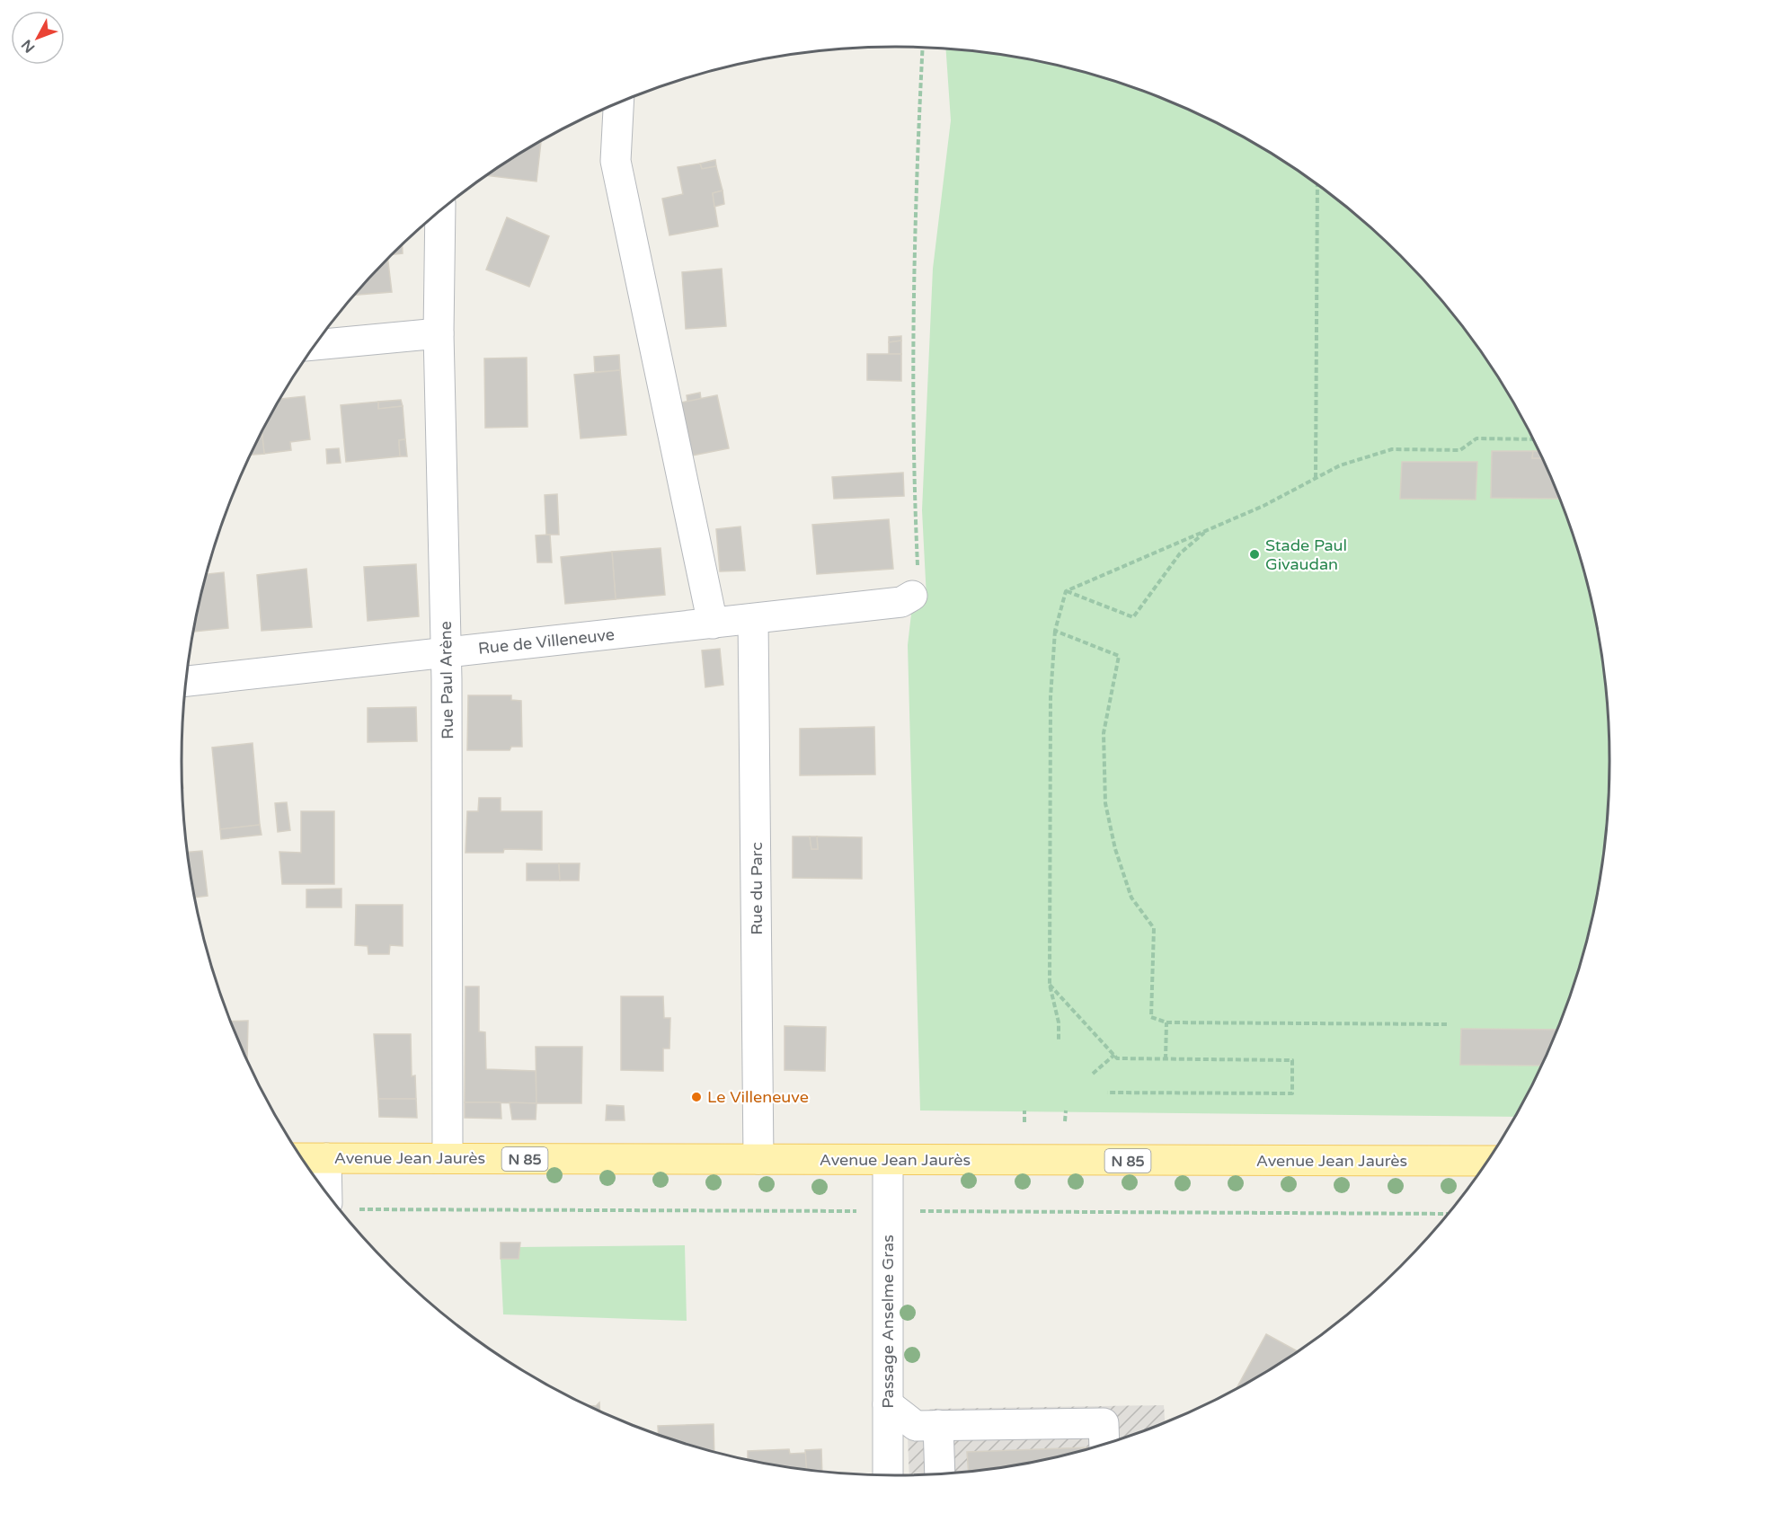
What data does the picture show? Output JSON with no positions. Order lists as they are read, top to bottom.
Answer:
{
  "streets": {
    "main road": ["Avenue Jean Jaurès", "N 85"],
    "street": [
      "Rue de Villeneuve",
      "Rue Paul Arène",
      "Rue du Parc",
      "Passage Anselme Gras"
    ]
  },
  "crossings": [
    ["Rue de Villeneuve", "Rue Paul Arène"],
    ["Rue de Villeneuve", "Rue du Parc"],
    ["Rue Paul Arène", "Avenue Jean Jaurès"],
    ["Rue du Parc", "Avenue Jean Jaurès"],
    ["Avenue Jean Jaurès", "Passage Anselme Gras"]
  ],
  "places": ["Stade Paul Givaudan", "Le Villeneuve"],
  "north": "bottom left"
}
